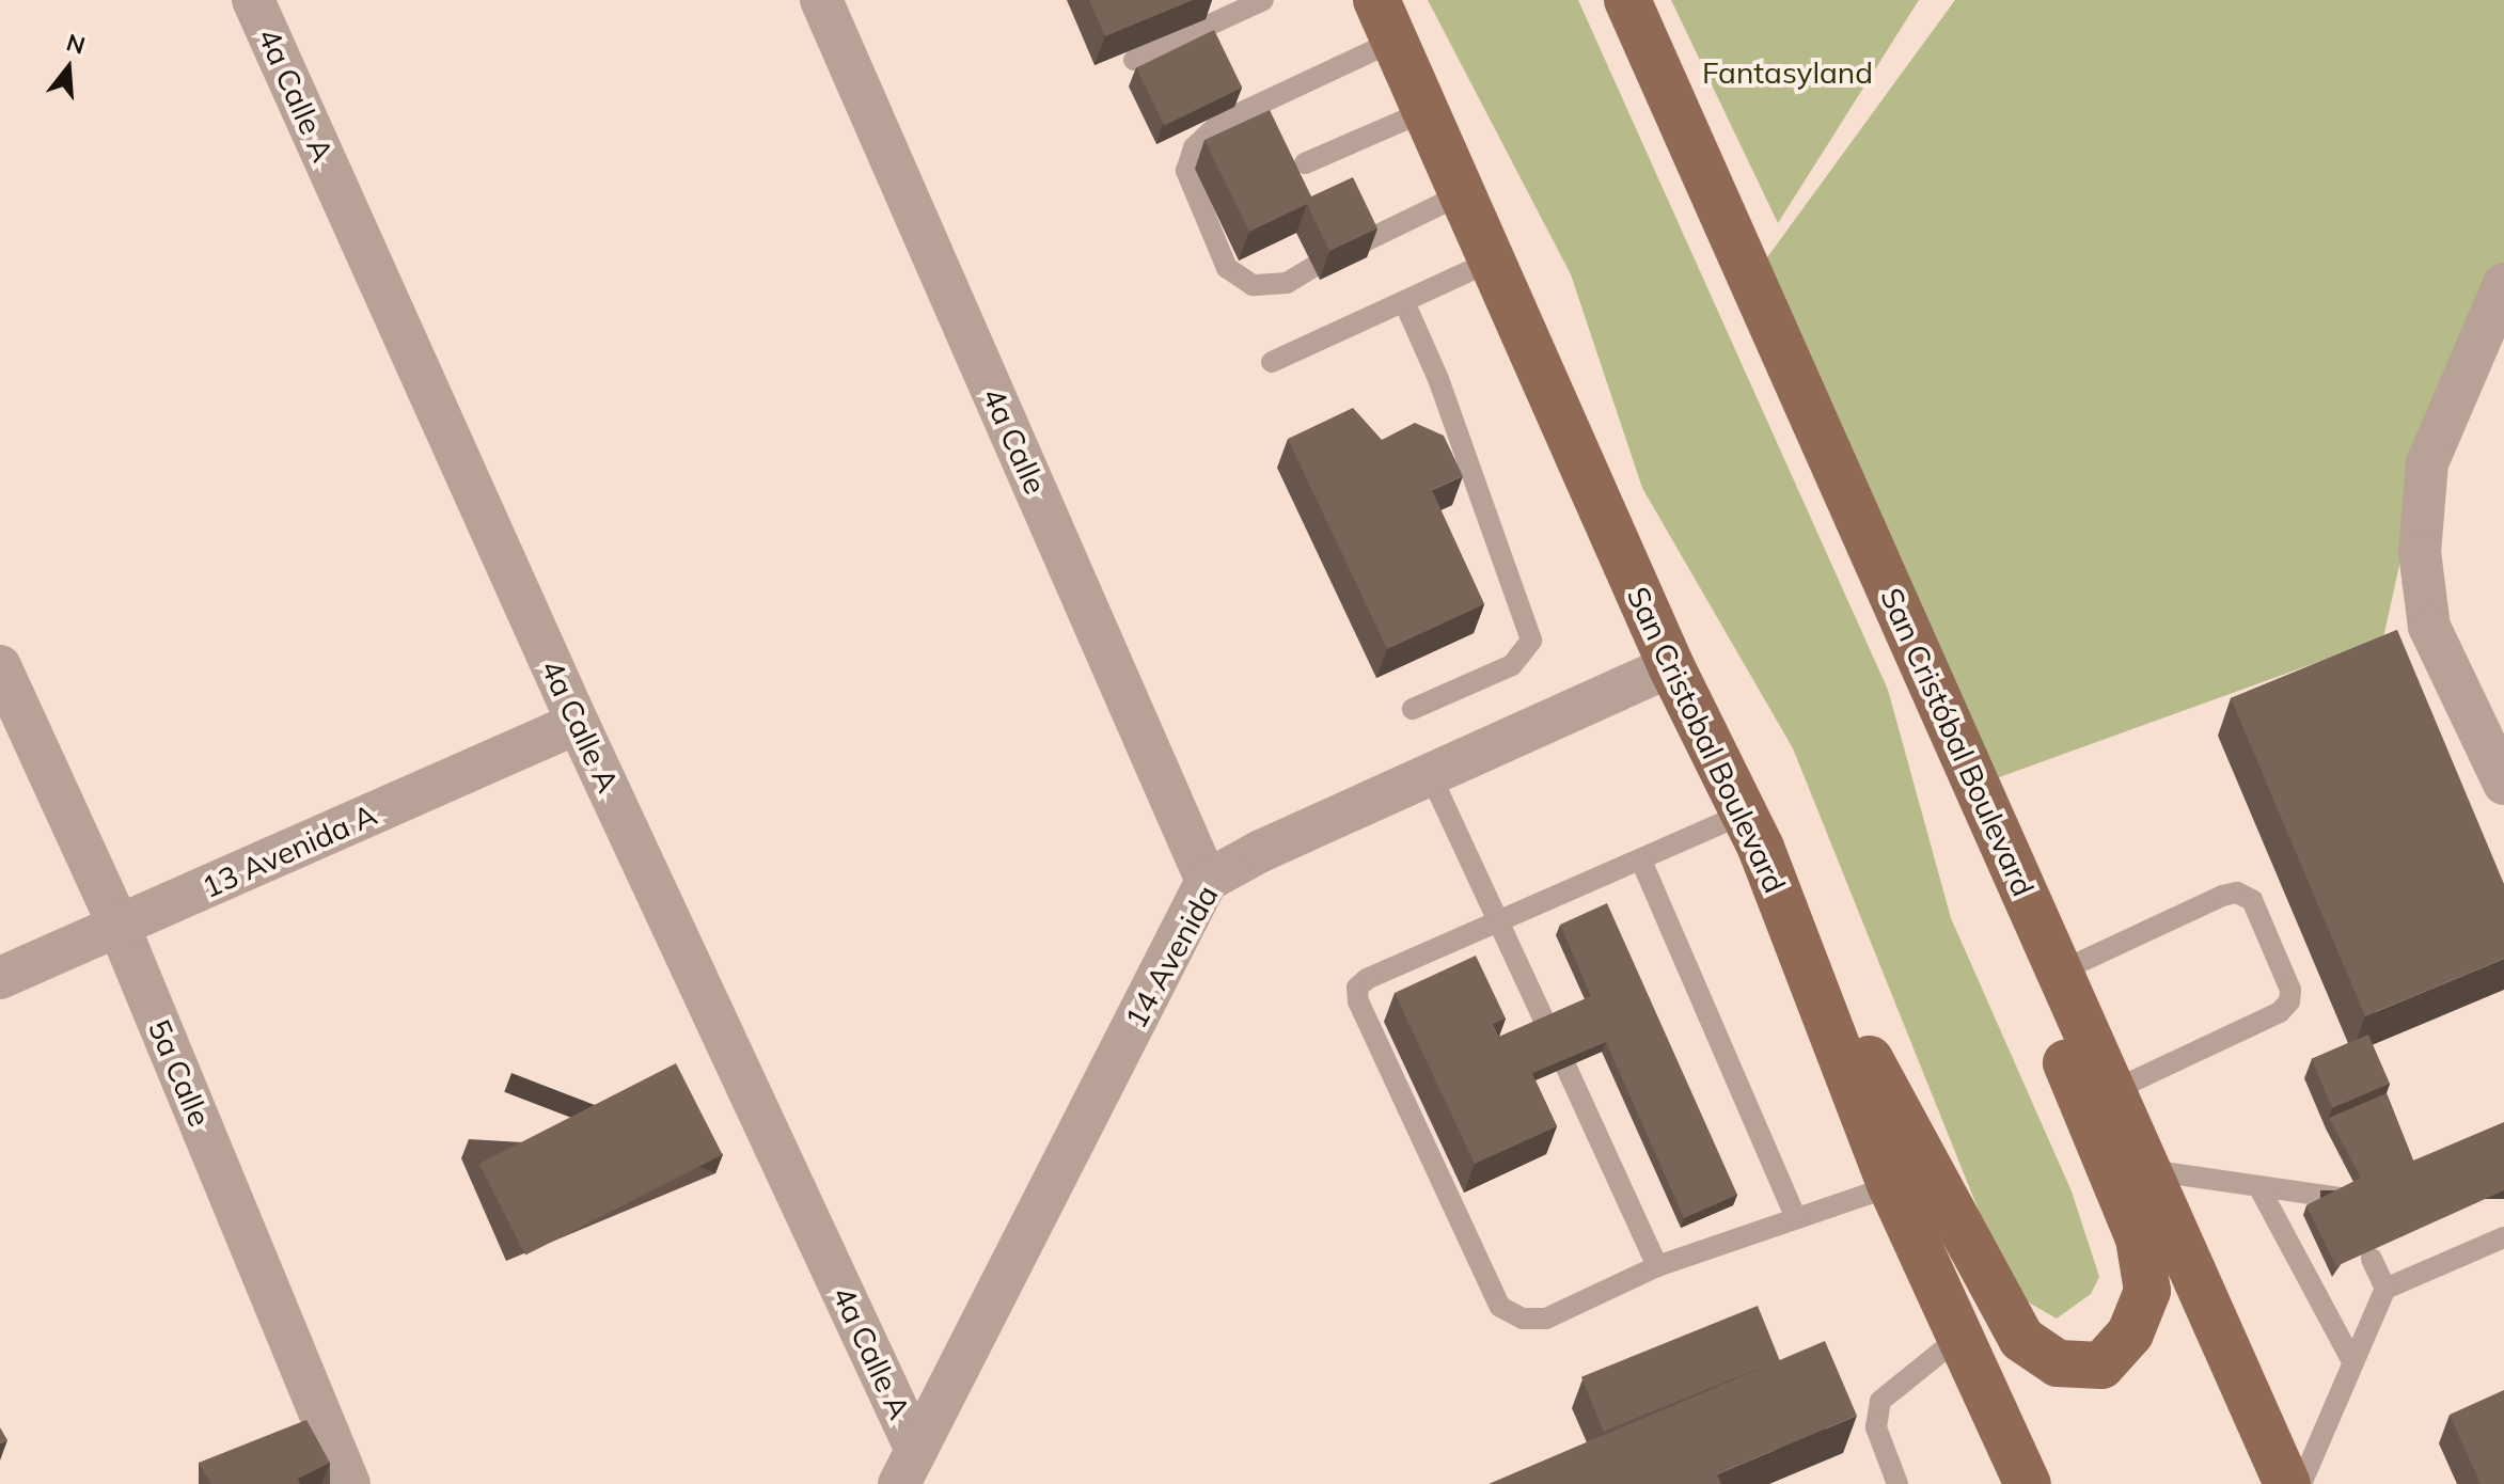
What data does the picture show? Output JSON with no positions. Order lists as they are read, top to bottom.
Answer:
{
  "streets": {
    "main road": ["San Cristobal Boulevard", "San Cristóbal Boulevard"],
    "street": [
      "4a Calle A",
      "4a Calle",
      "13 Avenida A",
      "14 Avenida",
      "5a Calle"
    ]
  },
  "crossings": [
    ["4a Calle A", "13 Avenida A"],
    ["4a Calle A", "14 Avenida"],
    ["4a Calle", "14 Avenida"],
    ["San Cristobal Boulevard", "14 Avenida"],
    ["13 Avenida A", "5a Calle"]
  ],
  "parks": ["Fantasyland"],
  "north": "top"
}
